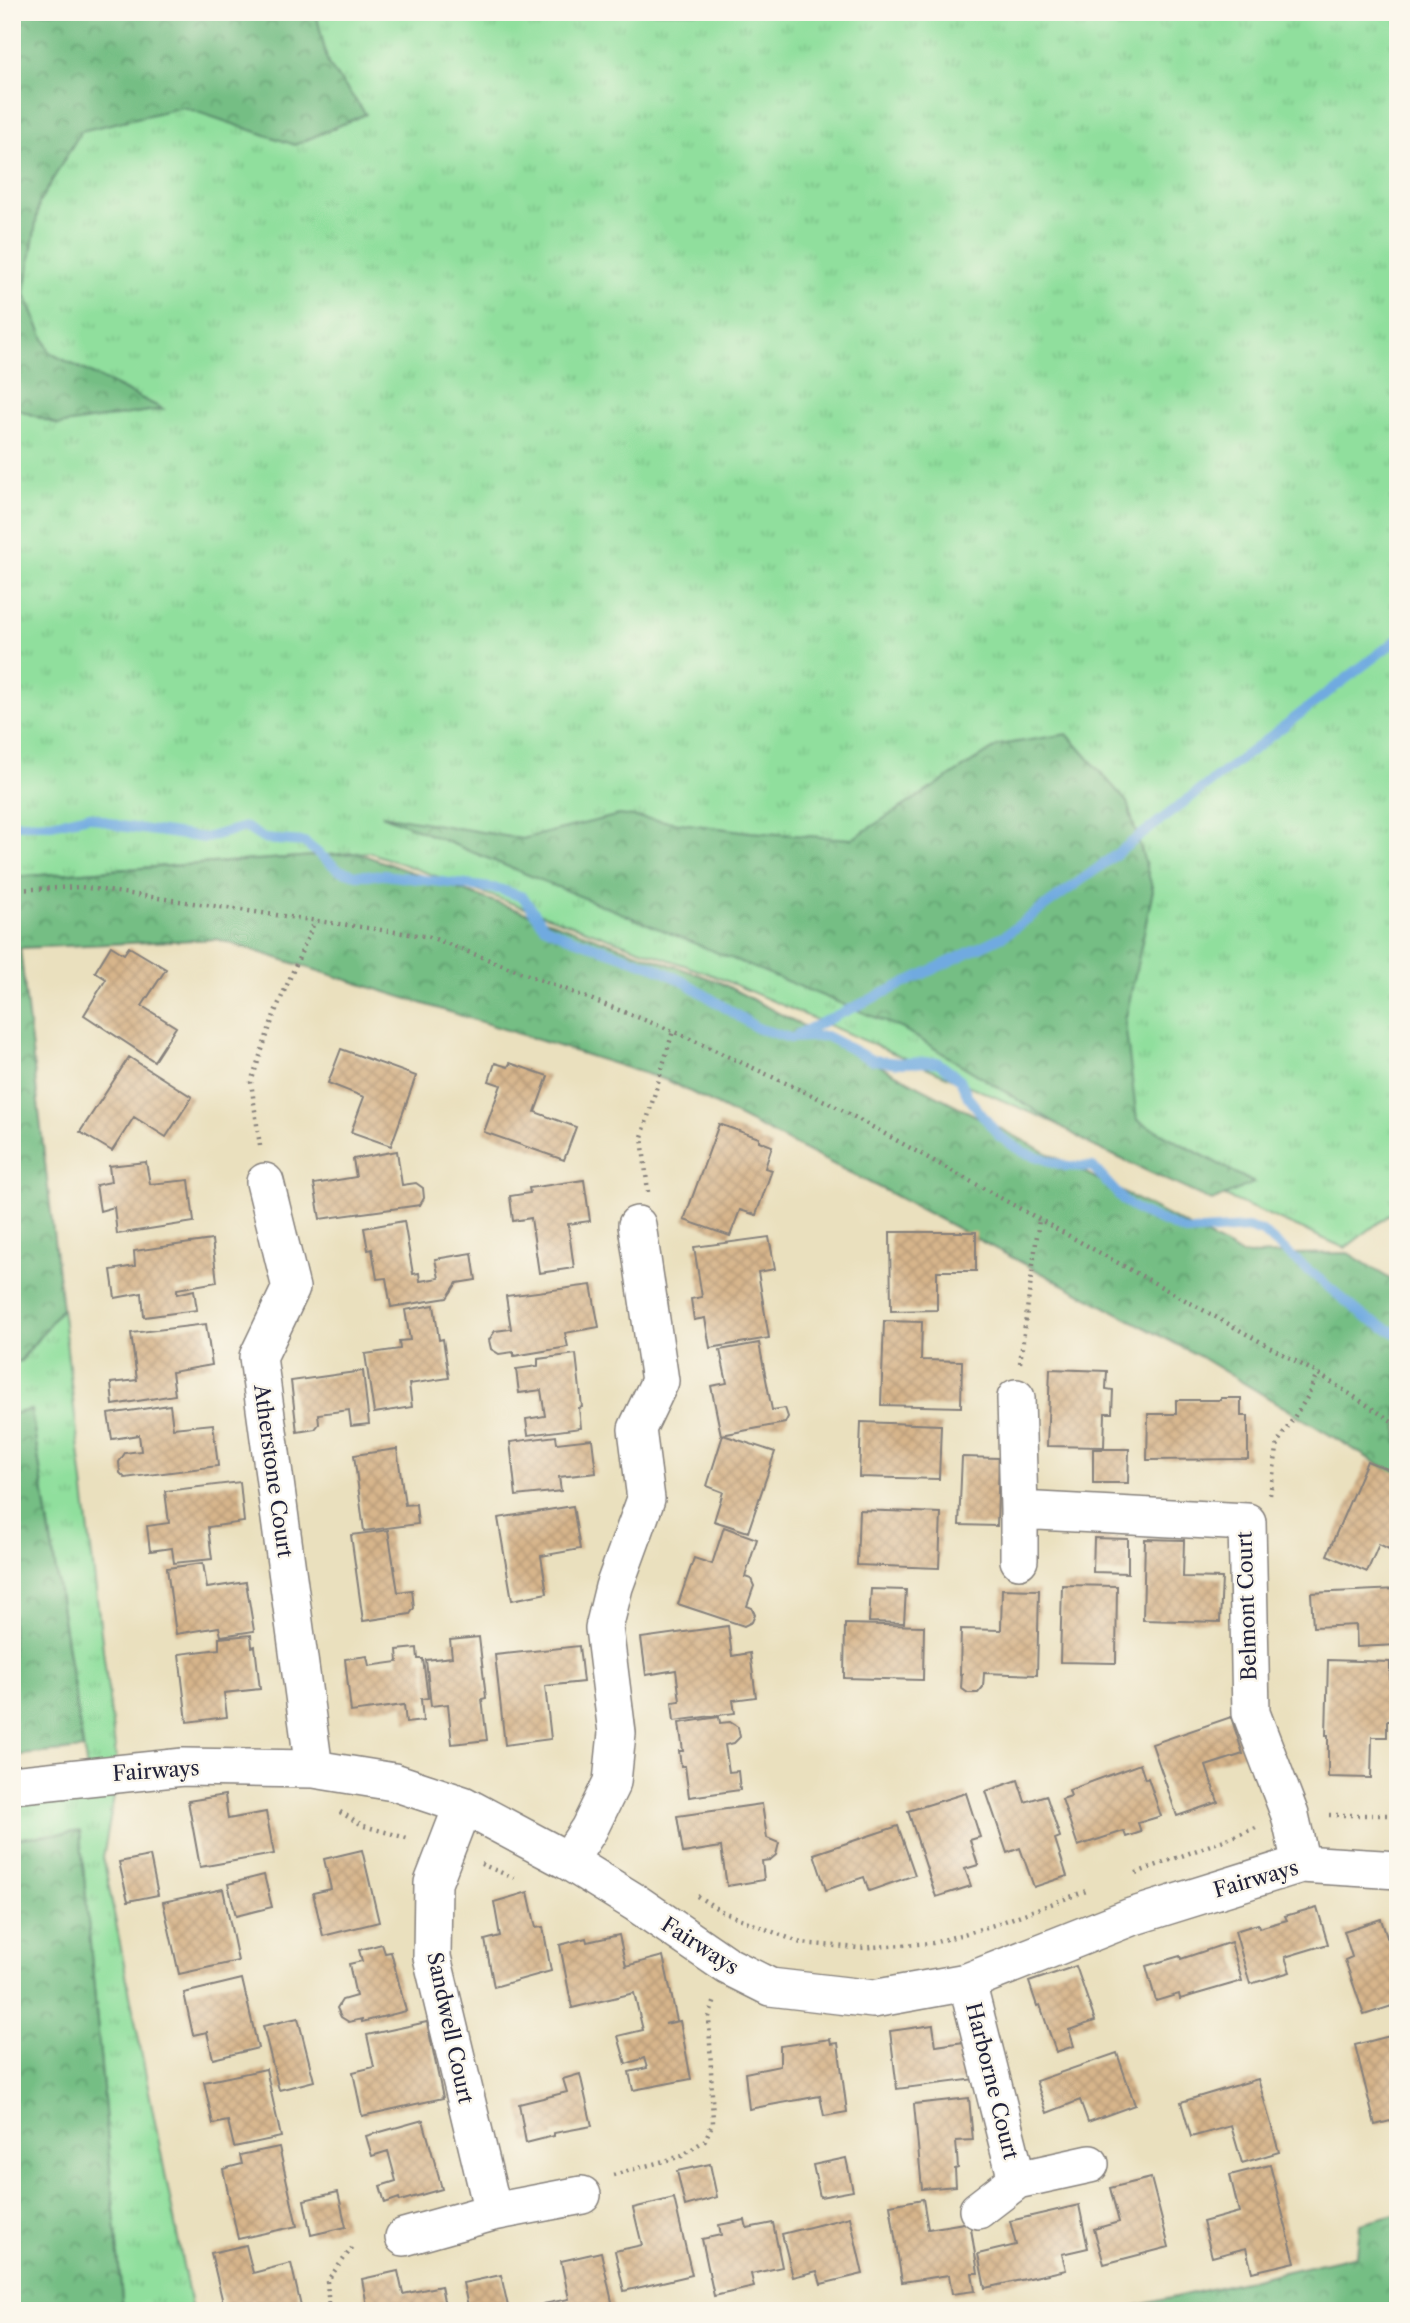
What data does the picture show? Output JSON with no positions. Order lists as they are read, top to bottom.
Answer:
{
  "streets": {
    "street": [
      "Atherstone Court",
      "Belmont Court",
      "Fairways",
      "Sandwell Court",
      "Harborne Court"
    ]
  },
  "crossings": [
    ["Atherstone Court", "Fairways"],
    ["Belmont Court", "Fairways"],
    ["Fairways", "Sandwell Court"],
    ["Fairways", "Harborne Court"]
  ]
}
